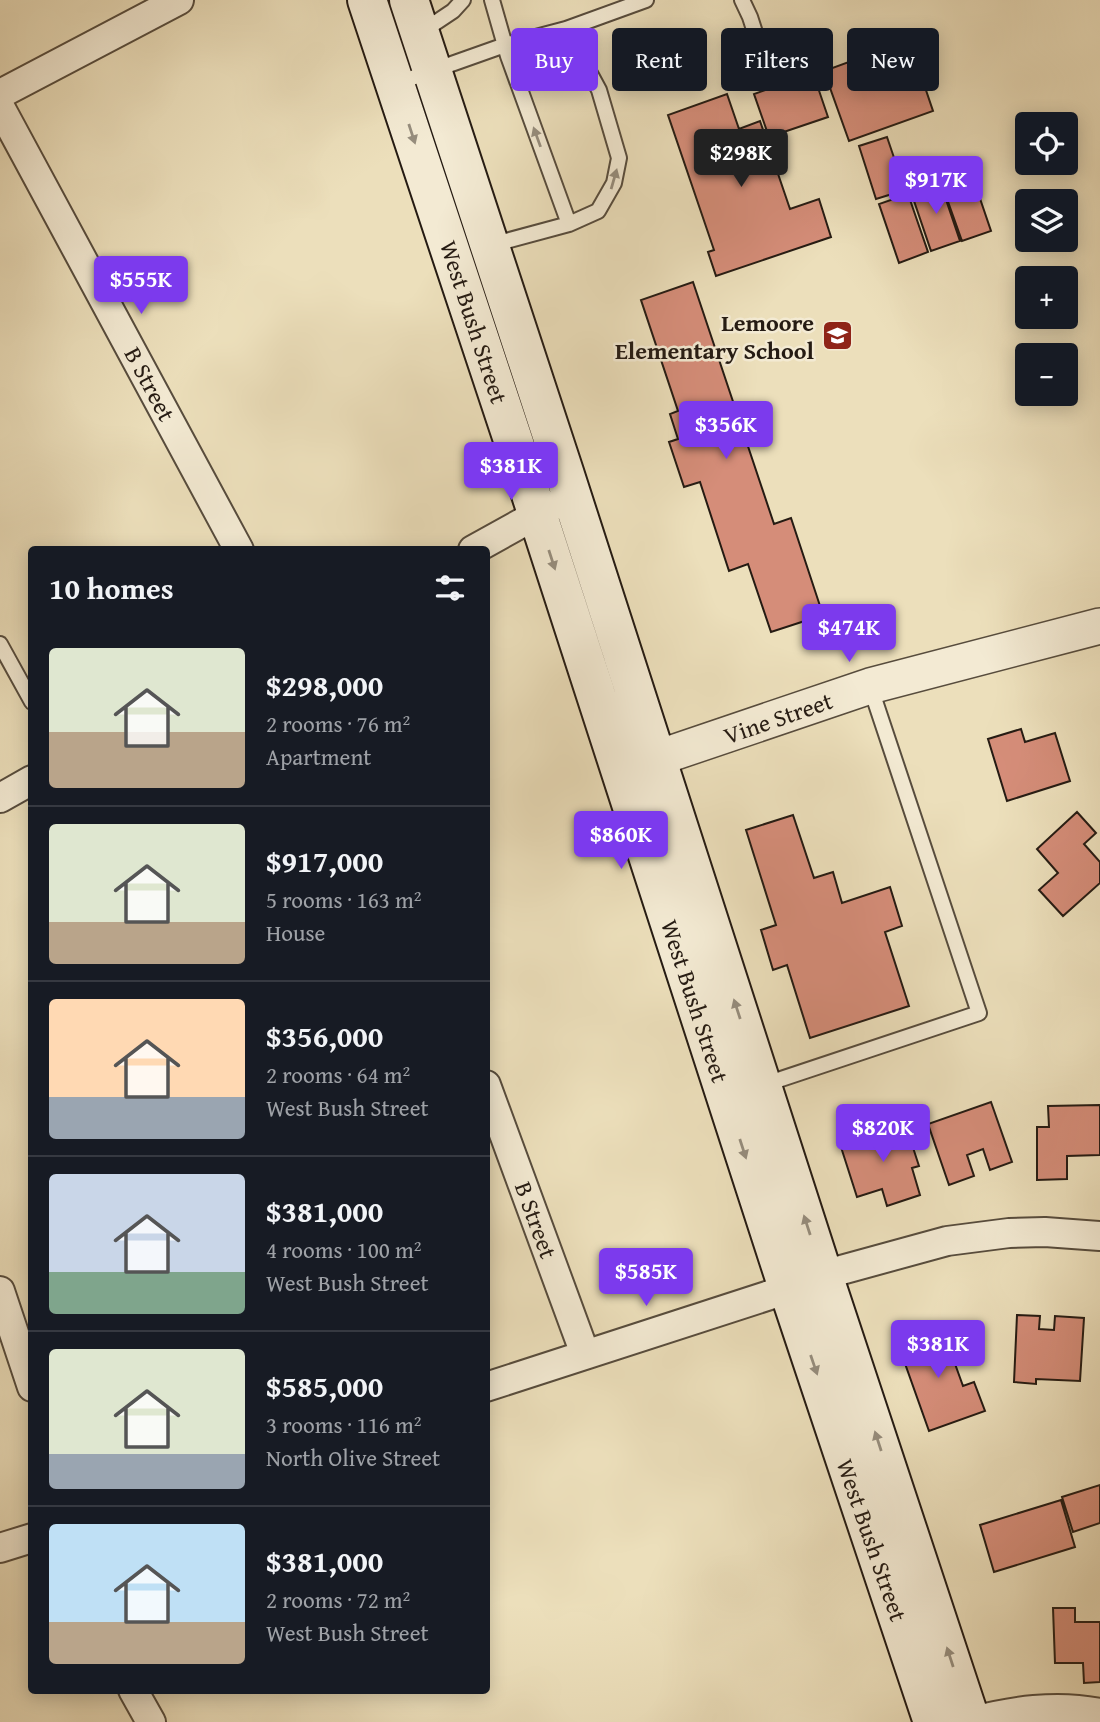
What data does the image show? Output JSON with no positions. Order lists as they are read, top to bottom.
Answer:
{
  "streets": {
    "main road": ["West Bush Street"],
    "street": ["B Street", "Vine Street"]
  },
  "crossings": [
    ["West Bush Street", "Vine Street"]
  ],
  "places": {
    "school or university": ["Lemoore Elementary School"]
  },
  "page": {
    "chip": [
      "Buy",
      "Rent",
      "Filters",
      "New"
    ],
    "map_buttons": ["+", "−"],
    "price": [
      "$298K",
      "$917K",
      "$555K",
      "$356K",
      "$381K",
      "$474K",
      "$860K",
      "$820K",
      "$585K",
      "$381K"
    ],
    "heading": "10 homes",
    "list": [
      {
        "name": "$298,000",
        "note": "2 rooms · 76 m² · Apartment"
      },
      {
        "name": "$917,000",
        "note": "5 rooms · 163 m² · House"
      },
      {
        "name": "$356,000",
        "note": "2 rooms · 64 m² · West Bush Street"
      },
      {
        "name": "$381,000",
        "note": "4 rooms · 100 m² · West Bush Street"
      },
      {
        "name": "$585,000",
        "note": "3 rooms · 116 m² · North Olive Street"
      },
      {
        "name": "$381,000",
        "note": "2 rooms · 72 m² · West Bush Street"
      }
    ]
  }
}
